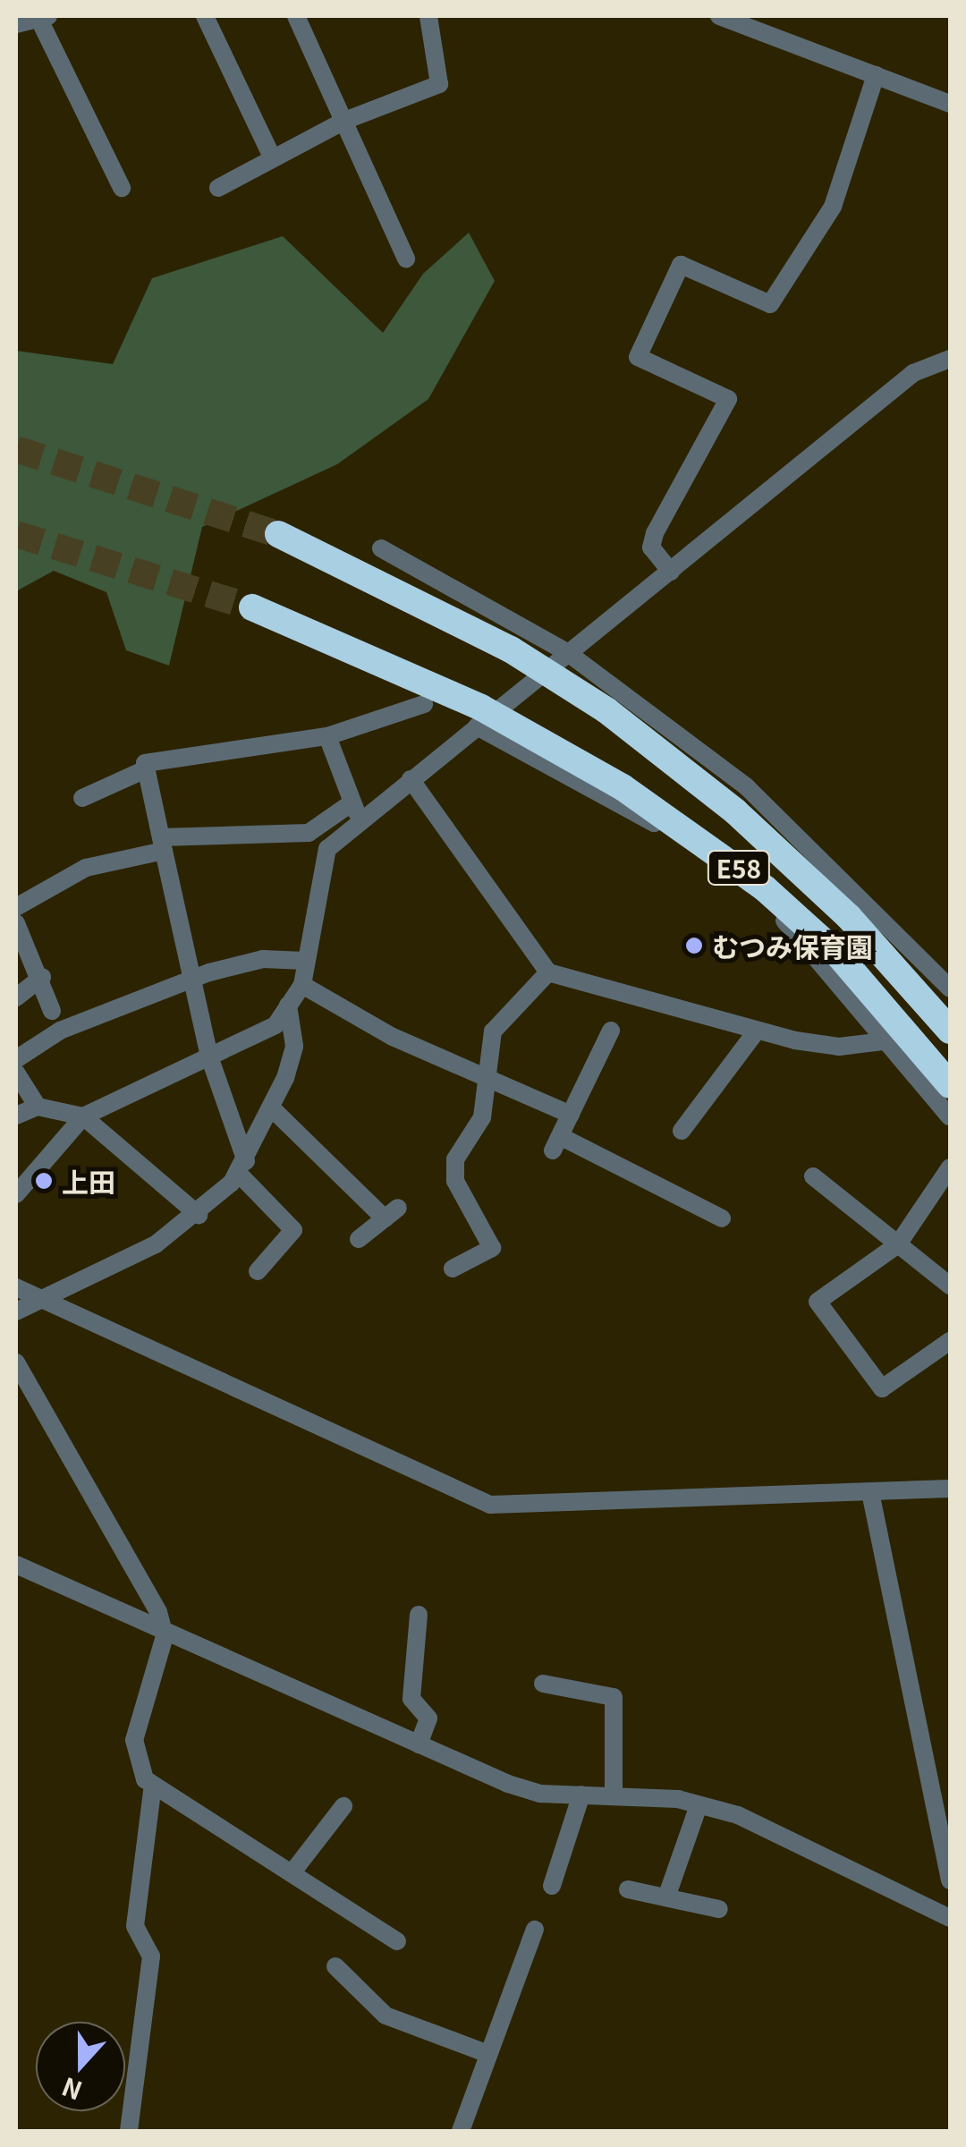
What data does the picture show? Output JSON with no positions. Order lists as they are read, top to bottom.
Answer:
{
  "streets": {
    "highway": ["E58"]
  },
  "places": ["むつみ保育園", "上田"],
  "north": "bottom"
}
